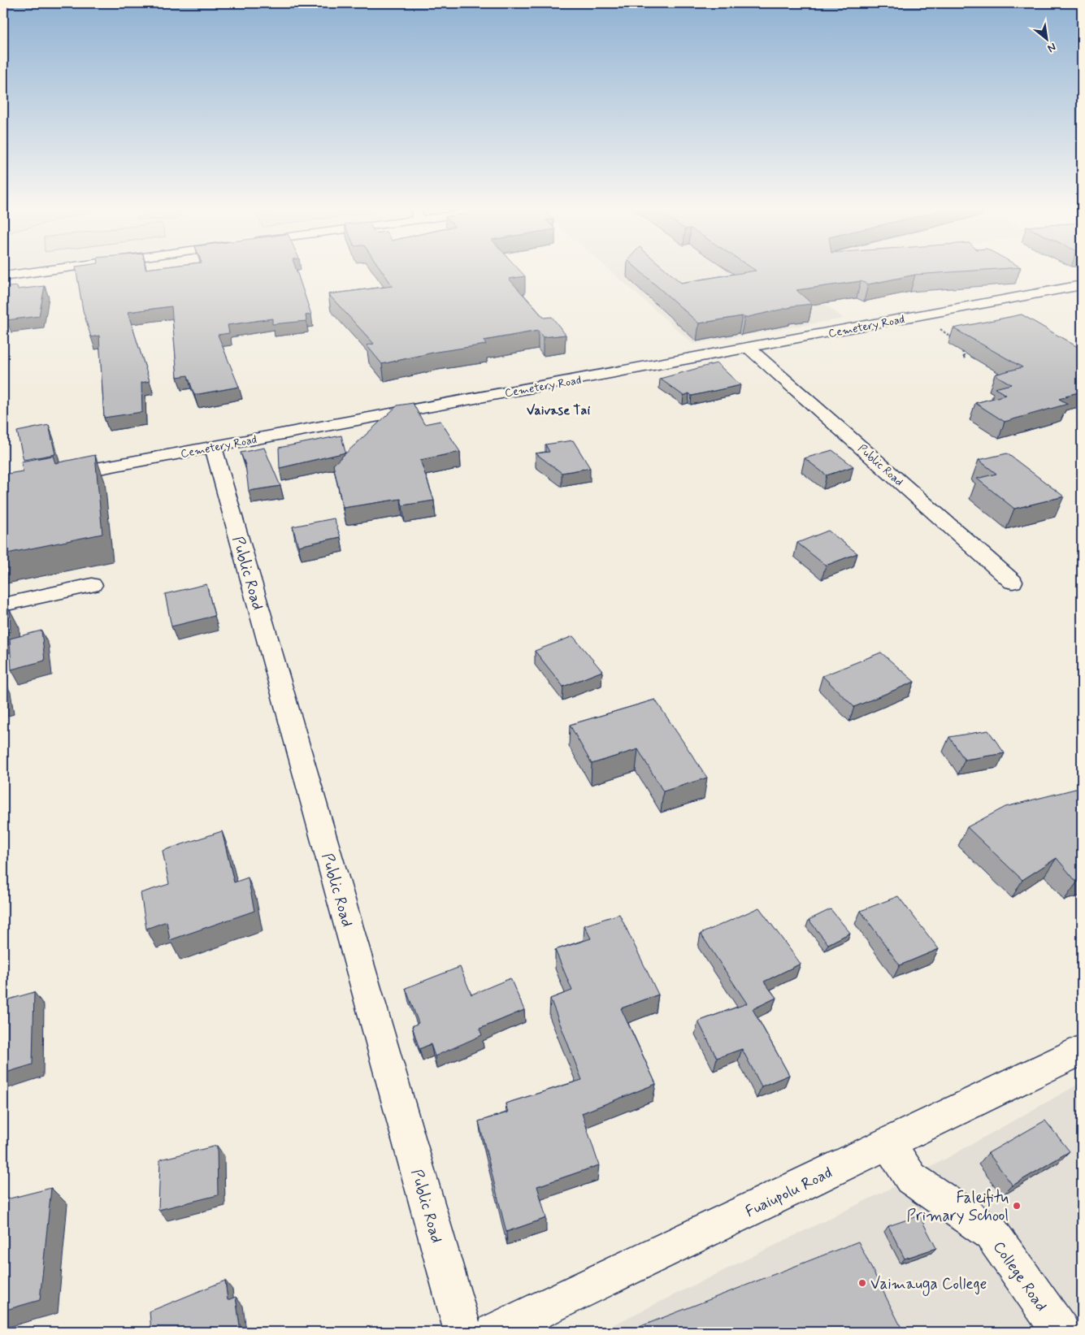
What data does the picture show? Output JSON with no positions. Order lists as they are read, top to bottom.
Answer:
{
  "streets": {
    "street": [
      "Cemetery Road",
      "Public Road",
      "Fuaiupolu Road",
      "College Road"
    ]
  },
  "crossings": [
    ["Cemetery Road", "Public Road"],
    ["Fuaiupolu Road", "College Road"]
  ],
  "districts": ["Vaivase Tai"],
  "places": ["Faleifitu Primary School", "Vaimauga College"],
  "north": "bottom right"
}
